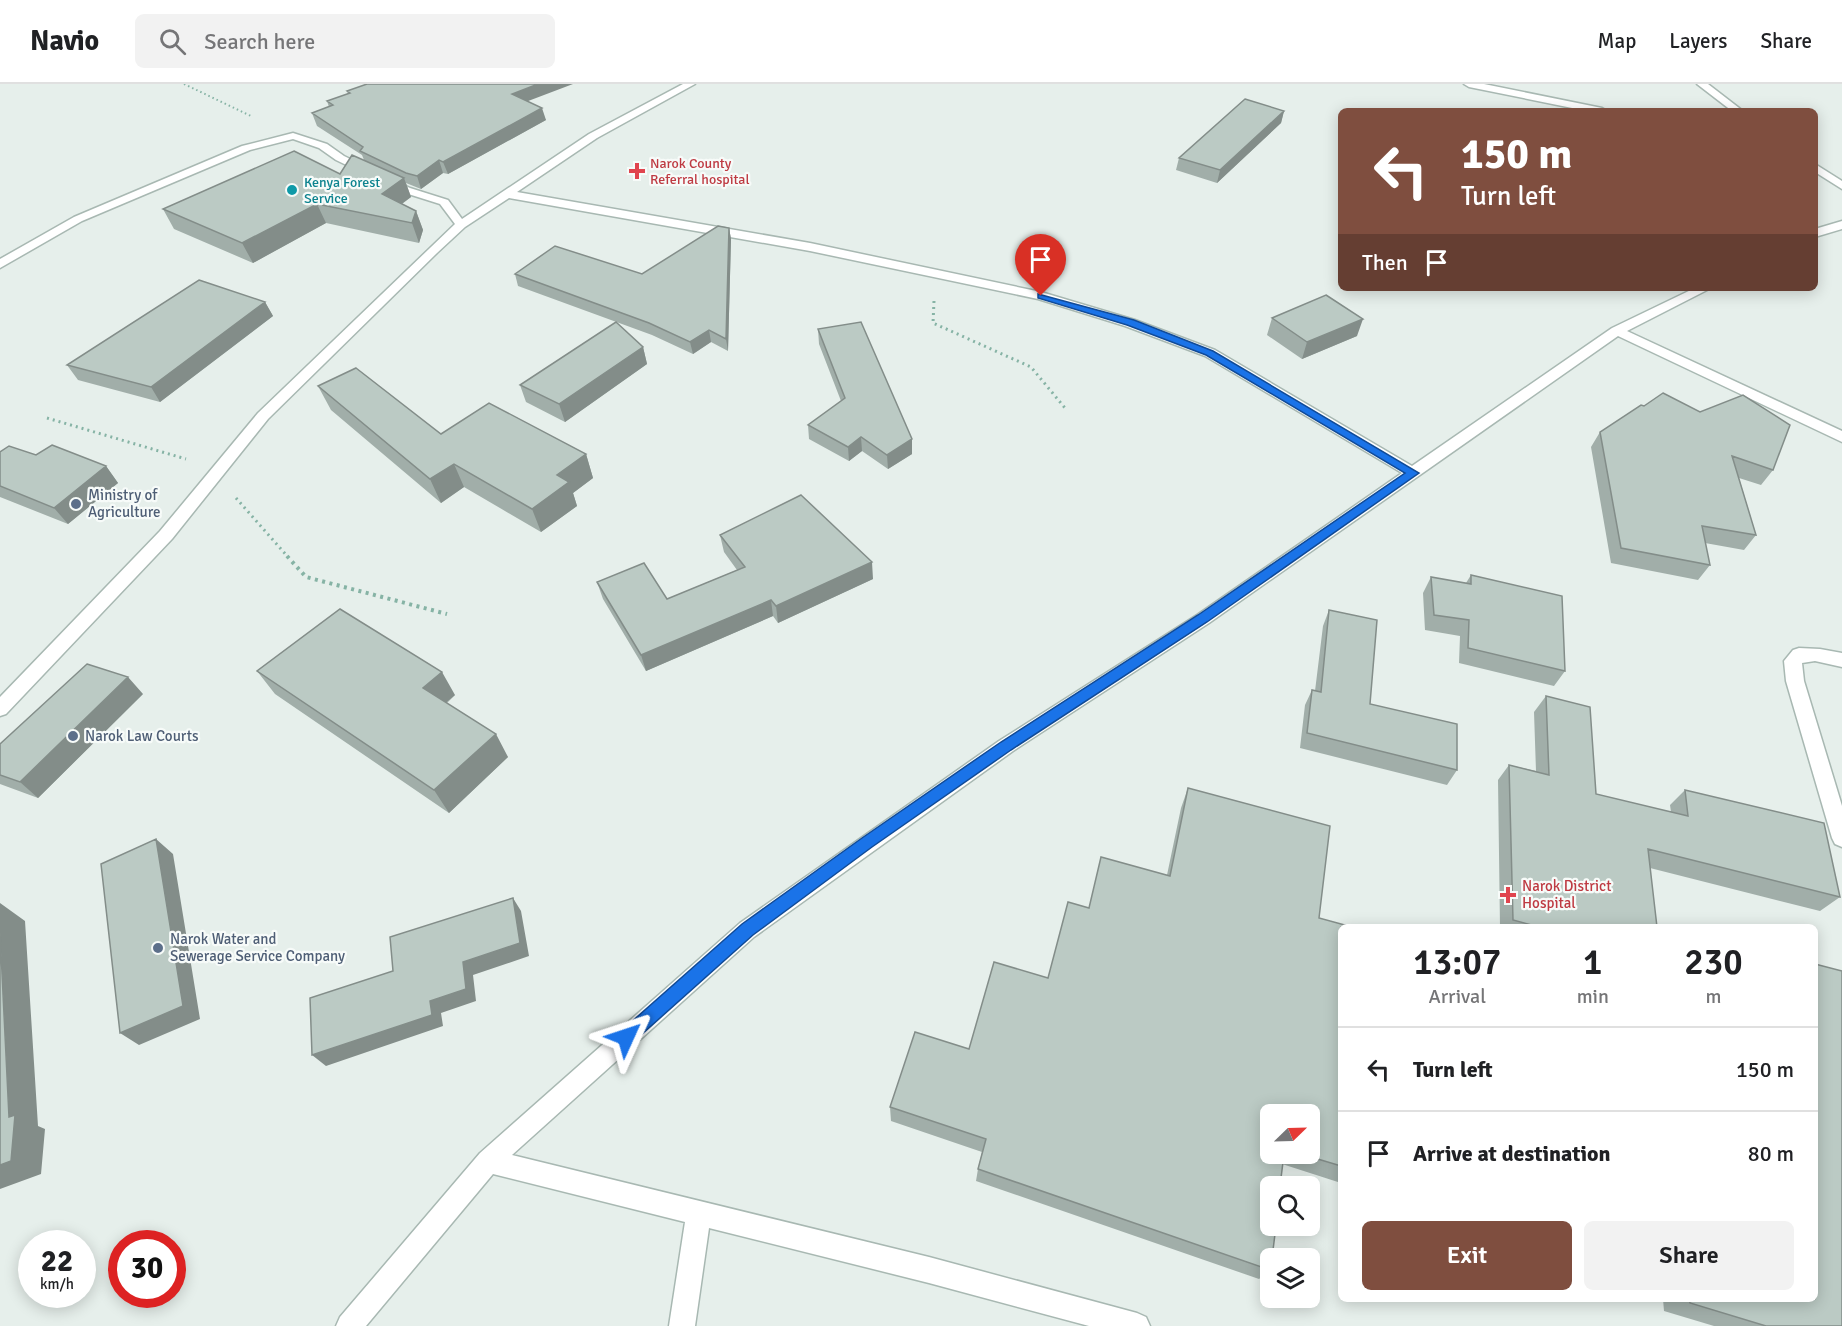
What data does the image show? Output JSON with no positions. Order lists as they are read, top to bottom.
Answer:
{
  "places": {
    "health": ["Narok County Referral hospital", "Narok District Hospital"],
    "other": [
      "Kenya Forest Service",
      "Ministry of Agriculture",
      "Narok Law Courts",
      "Narok Water and Sewerage Service Company"
    ]
  },
  "north": "top right",
  "page": {
    "header": "Navio",
    "search": "Search here",
    "nav": ["Map", "Layers", "Share"],
    "turn": ["150 m", "Turn left"],
    "then": "Then",
    "eta": [
      "13:07",
      "Arrival",
      "1",
      "min",
      "230",
      "m"
    ],
    "list": [
      {
        "name": "Turn left",
        "value": "150 m"
      },
      {
        "name": "Arrive at destination",
        "value": "80 m"
      }
    ],
    "buttons": ["Exit", "Share"],
    "speed": "22 km/h",
    "limit": "30"
  }
}
